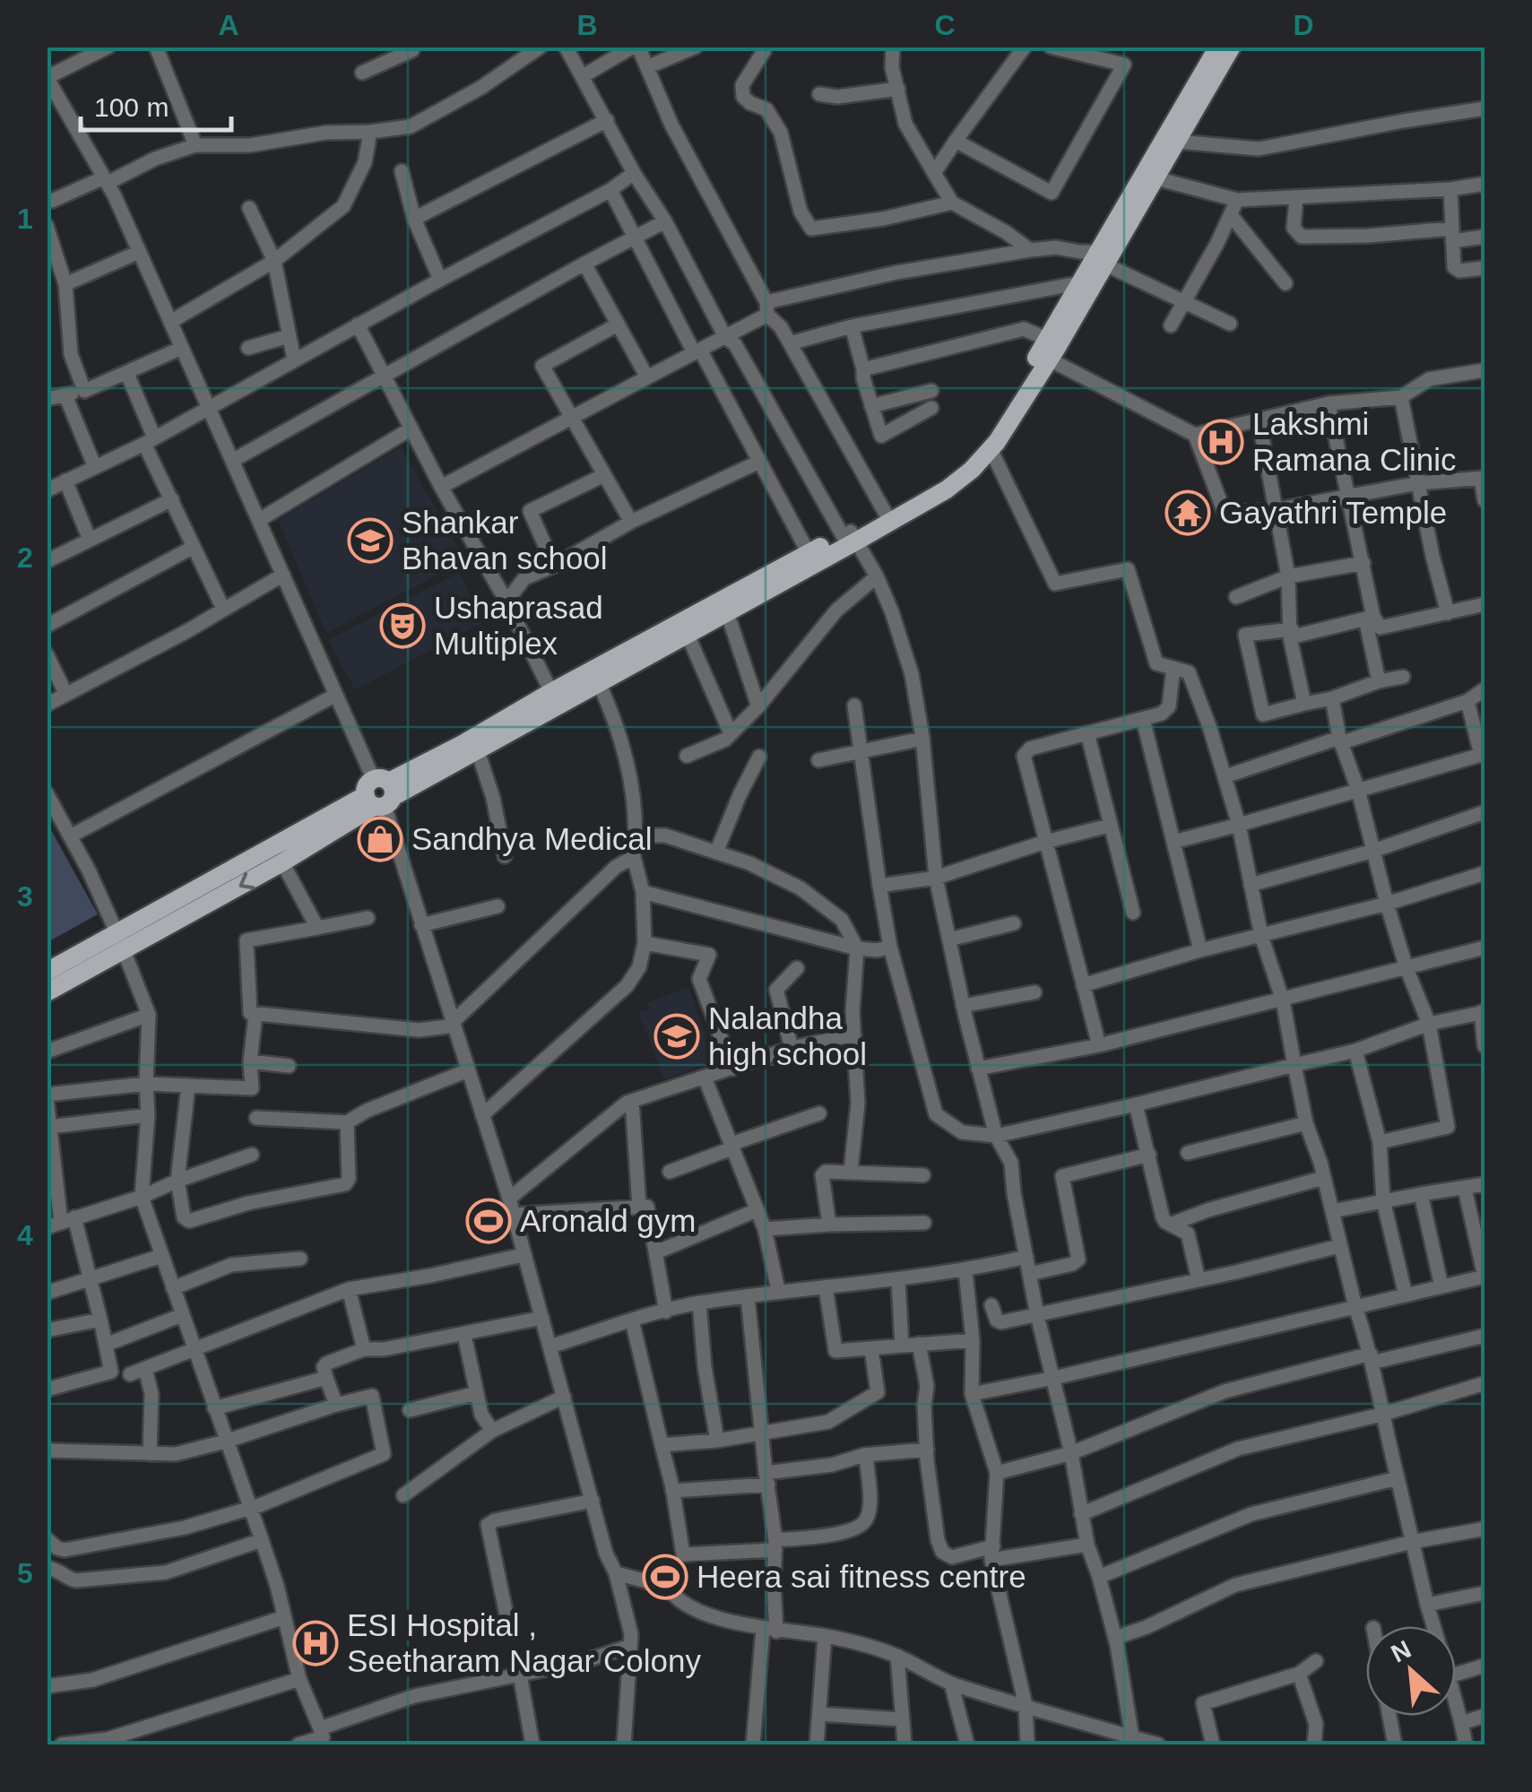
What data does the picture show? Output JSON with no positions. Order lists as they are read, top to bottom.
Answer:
{
  "places": {
    "hospital": ["Lakshmi Ramana Clinic", "ESI Hospital , Seetharam Nagar Colony"],
    "temple": ["Gayathri Temple"],
    "school or university": ["Shankar Bhavan school", "Nalandha high school"],
    "theatre": ["Ushaprasad Multiplex"],
    "shop": ["Sandhya Medical"],
    "sports": ["Aronald gym", "Heera sai fitness centre"]
  },
  "scale_bar": "100 m",
  "north": "top left",
  "grid": {
    "columns": [
      "A",
      "B",
      "C",
      "D"
    ],
    "rows": [
      "1",
      "2",
      "3",
      "4",
      "5"
    ]
  }
}
